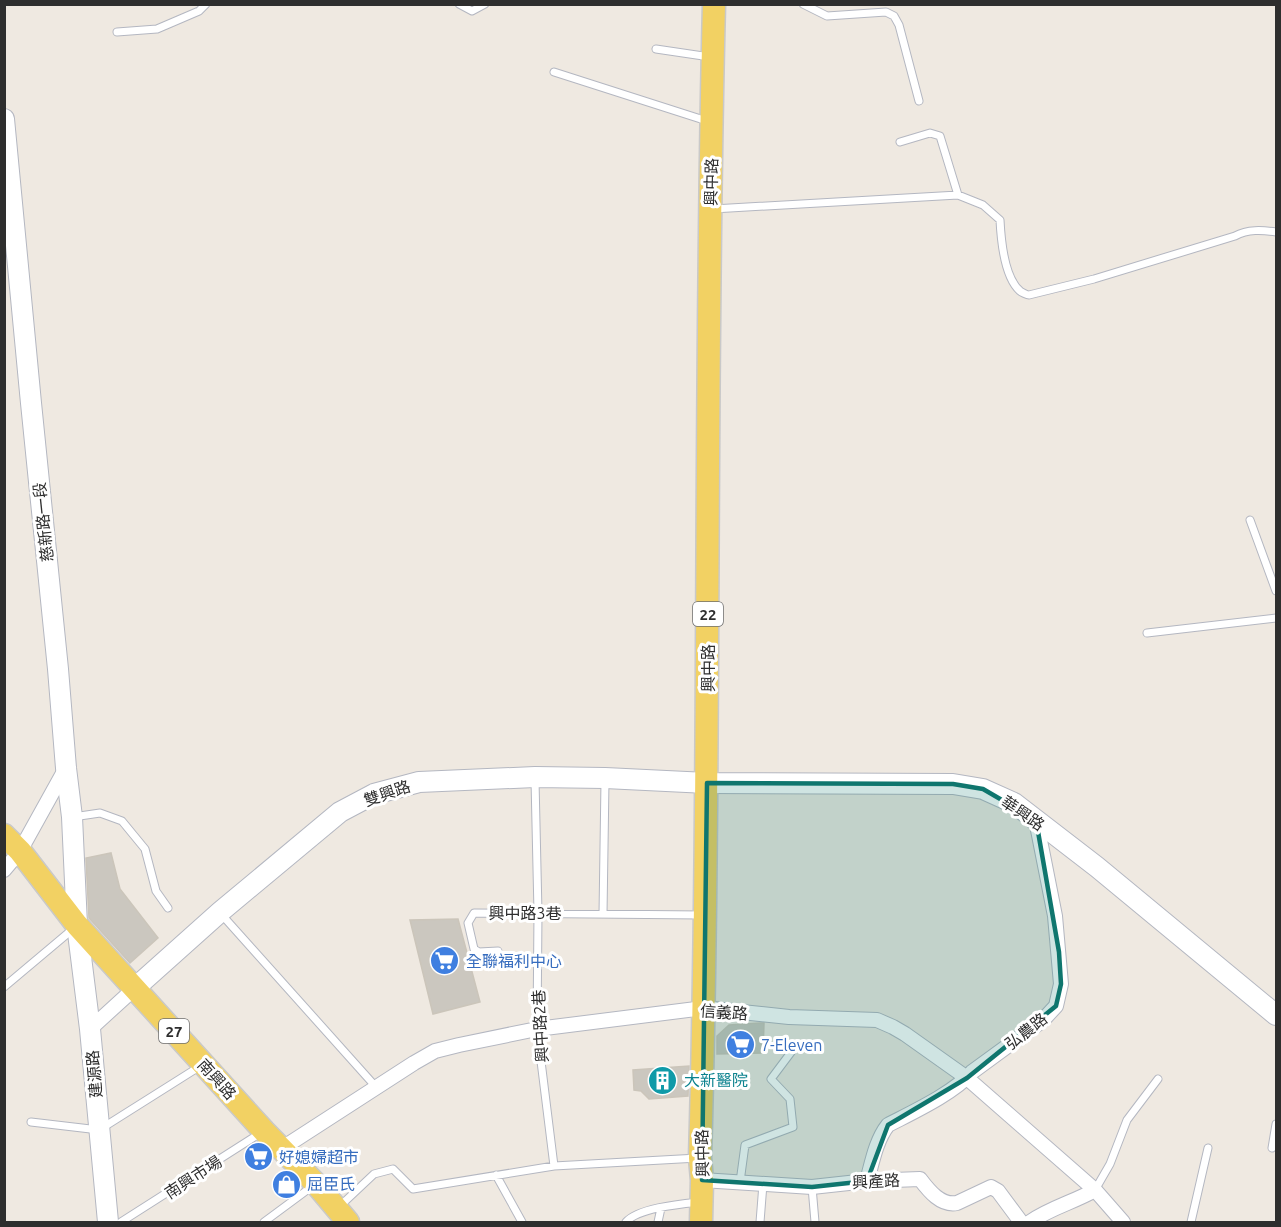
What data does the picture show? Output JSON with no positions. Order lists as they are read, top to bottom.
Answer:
{
  "streets": {
    "main road": [
      "興中路",
      "慈新路一段",
      "22",
      "雙興路",
      "華興路",
      "27",
      "建源路",
      "南興路"
    ],
    "street": ["信義路", "弘農路", "興產路"],
    "lane": ["興中路3巷", "興中路2巷", "南興市場"]
  },
  "crossings": [
    ["興中路", "雙興路"],
    ["興中路", "華興路"],
    ["興中路", "興中路3巷"],
    ["興中路", "信義路"],
    ["興中路", "興產路"],
    ["慈新路一段", "建源路"],
    ["慈新路一段", "南興路"],
    ["雙興路", "華興路"],
    ["雙興路", "興中路2巷"],
    ["雙興路", "南興路"],
    ["華興路", "弘農路"],
    ["興中路3巷", "興中路2巷"],
    ["信義路", "興中路2巷"],
    ["信義路", "弘農路"],
    ["信義路", "南興路"],
    ["弘農路", "興產路"],
    ["建源路", "南興路"],
    ["南興路", "南興市場"]
  ],
  "places": {
    "supermarket": ["全聯福利中心", "7-Eleven", "好媳婦超市"],
    "building": ["大新醫院"],
    "shop": ["屈臣氏"]
  }
}
